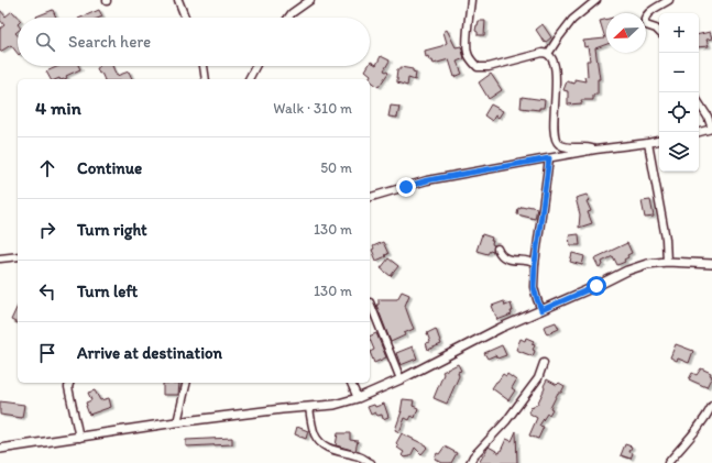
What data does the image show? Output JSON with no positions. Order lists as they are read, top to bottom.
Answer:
{
  "north": "bottom left",
  "page": {
    "map_buttons": ["+", "−"],
    "search": "Search here",
    "heading": ["4 min", "Walk · 310 m"],
    "list": [
      ["Continue", "50 m"],
      ["Turn right", "130 m"],
      ["Turn left", "130 m"],
      "Arrive at destination"
    ]
  }
}
